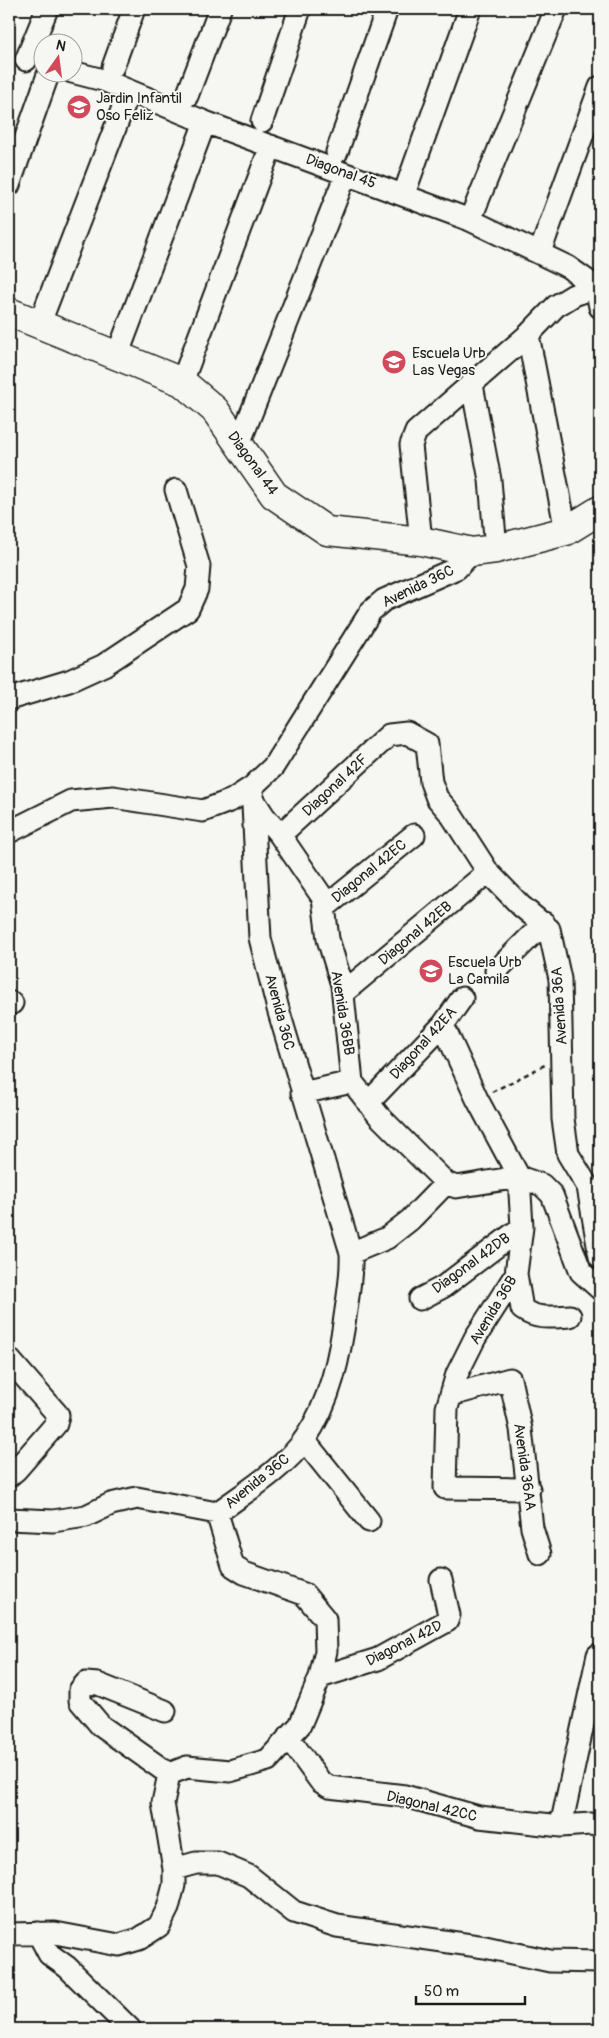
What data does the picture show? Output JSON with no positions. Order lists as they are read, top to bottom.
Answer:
{
  "streets": {
    "main road": ["Diagonal 44"],
    "street": [
      "Diagonal 45",
      "Avenida 36C",
      "Diagonal 42F",
      "Diagonal 42EC",
      "Diagonal 42EB",
      "Avenida 36A",
      "Avenida 36BB",
      "Diagonal 42EA",
      "Diagonal 42DB",
      "Avenida 36B",
      "Avenida 36AA",
      "Diagonal 42D",
      "Diagonal 42CC"
    ]
  },
  "crossings": [
    ["Diagonal 44", "Avenida 36C"],
    ["Avenida 36C", "Avenida 36BB"],
    ["Diagonal 42F", "Diagonal 42EB"],
    ["Diagonal 42F", "Avenida 36BB"],
    ["Diagonal 42EC", "Avenida 36BB"],
    ["Diagonal 42EB", "Avenida 36BB"],
    ["Diagonal 42EA", "Avenida 36B"],
    ["Diagonal 42DB", "Avenida 36B"],
    ["Avenida 36B", "Avenida 36AA"]
  ],
  "places": {
    "school or university": ["Jardin Infantil Oso Feliz", "Escuela Urb Las Vegas", "Escuela Urb La Camila"]
  },
  "scale_bar": "50 m",
  "north": "top"
}
